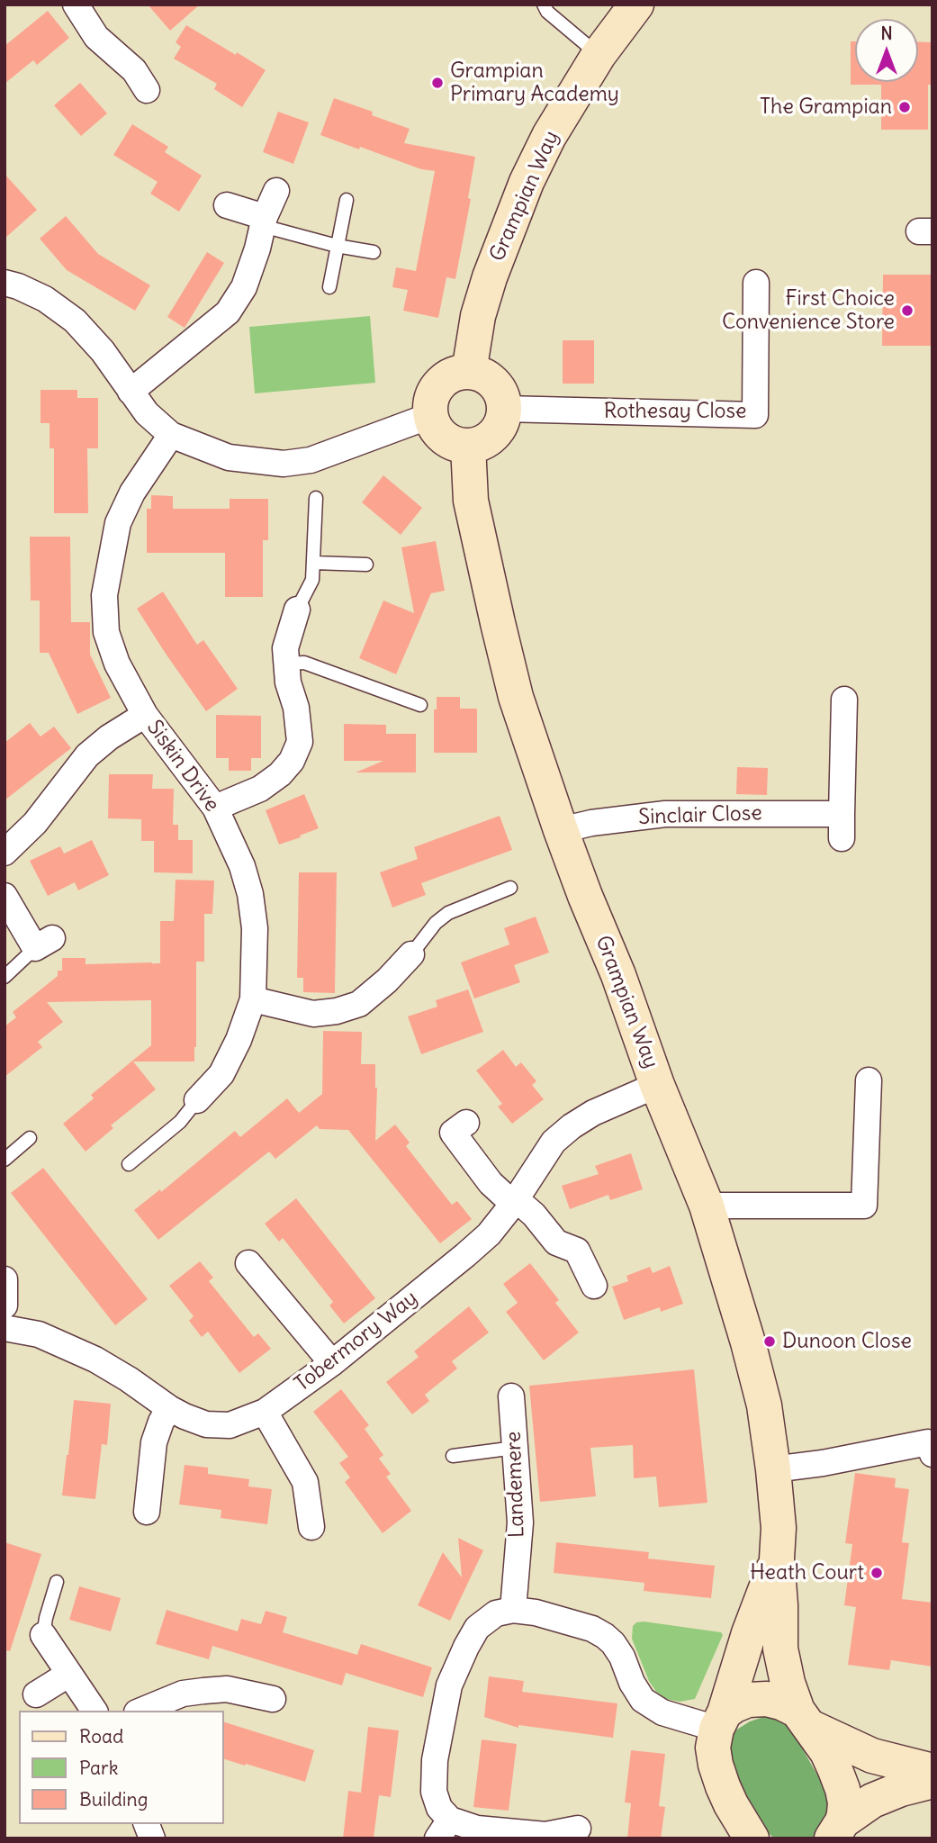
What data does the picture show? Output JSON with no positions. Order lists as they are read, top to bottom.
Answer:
{
  "streets": {
    "street": [
      "Grampian Way",
      "Rothesay Close",
      "Siskin Drive",
      "Sinclair Close",
      "Tobermory Way",
      "Landemere"
    ]
  },
  "crossings": [
    ["Grampian Way", "Rothesay Close"],
    ["Grampian Way", "Sinclair Close"],
    ["Grampian Way", "Tobermory Way"]
  ],
  "places": [
    "Grampian Primary Academy",
    "The Grampian",
    "First Choice Convenience Store",
    "Dunoon Close",
    "Heath Court"
  ],
  "legend": ["Road", "Park", "Building"],
  "north": "top"
}
